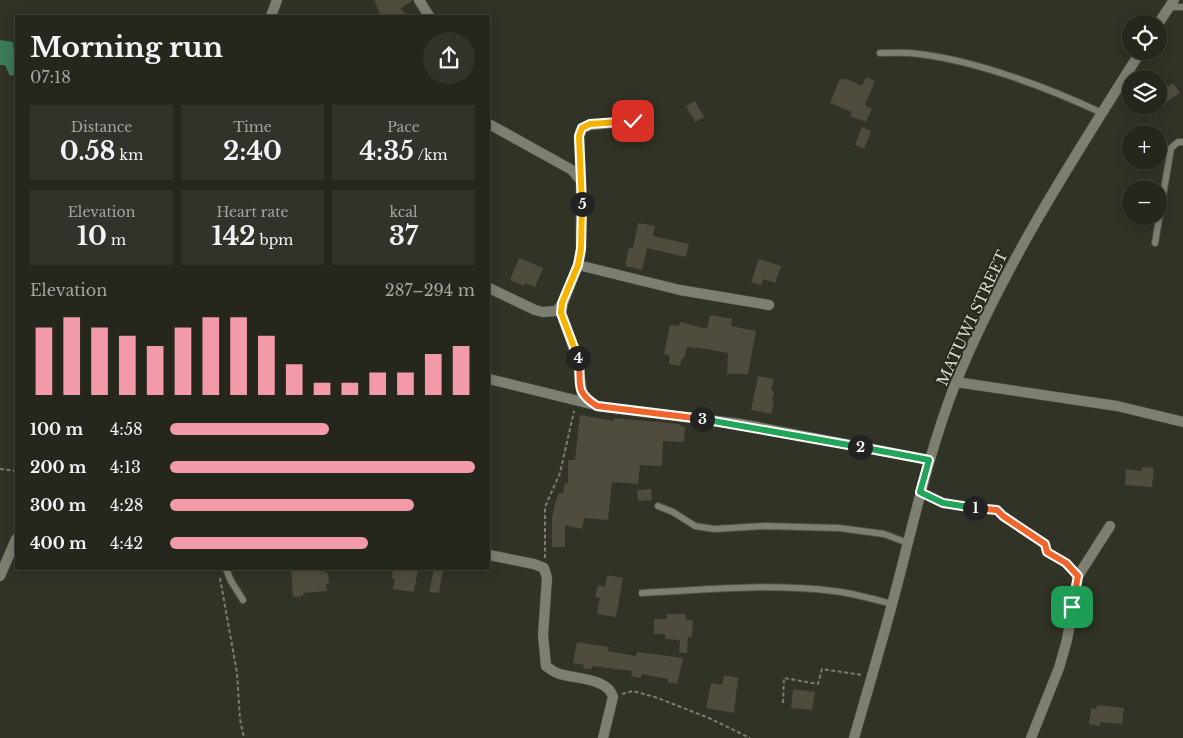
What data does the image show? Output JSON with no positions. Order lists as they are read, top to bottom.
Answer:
{
  "streets": {
    "street": ["MATUWI STREET"]
  },
  "page": {
    "map_buttons": ["+", "−"],
    "heading": ["Morning run", "07:18"],
    "stats": [
      ["Distance", "0.58 km"],
      ["Time", "2:40"],
      ["Pace", "4:35 /km"],
      ["Elevation", "10 m"],
      ["Heart rate", "142 bpm"],
      ["kcal", "37"]
    ],
    "pins": [
      "5",
      "4",
      "3",
      "2",
      "1"
    ],
    "chart": ["Elevation", "287–294 m"],
    "list": [
      {
        "name": "100 m",
        "note": "4:58"
      },
      {
        "name": "200 m",
        "note": "4:13"
      },
      {
        "name": "300 m",
        "note": "4:28"
      },
      {
        "name": "400 m",
        "note": "4:42"
      }
    ]
  }
}
